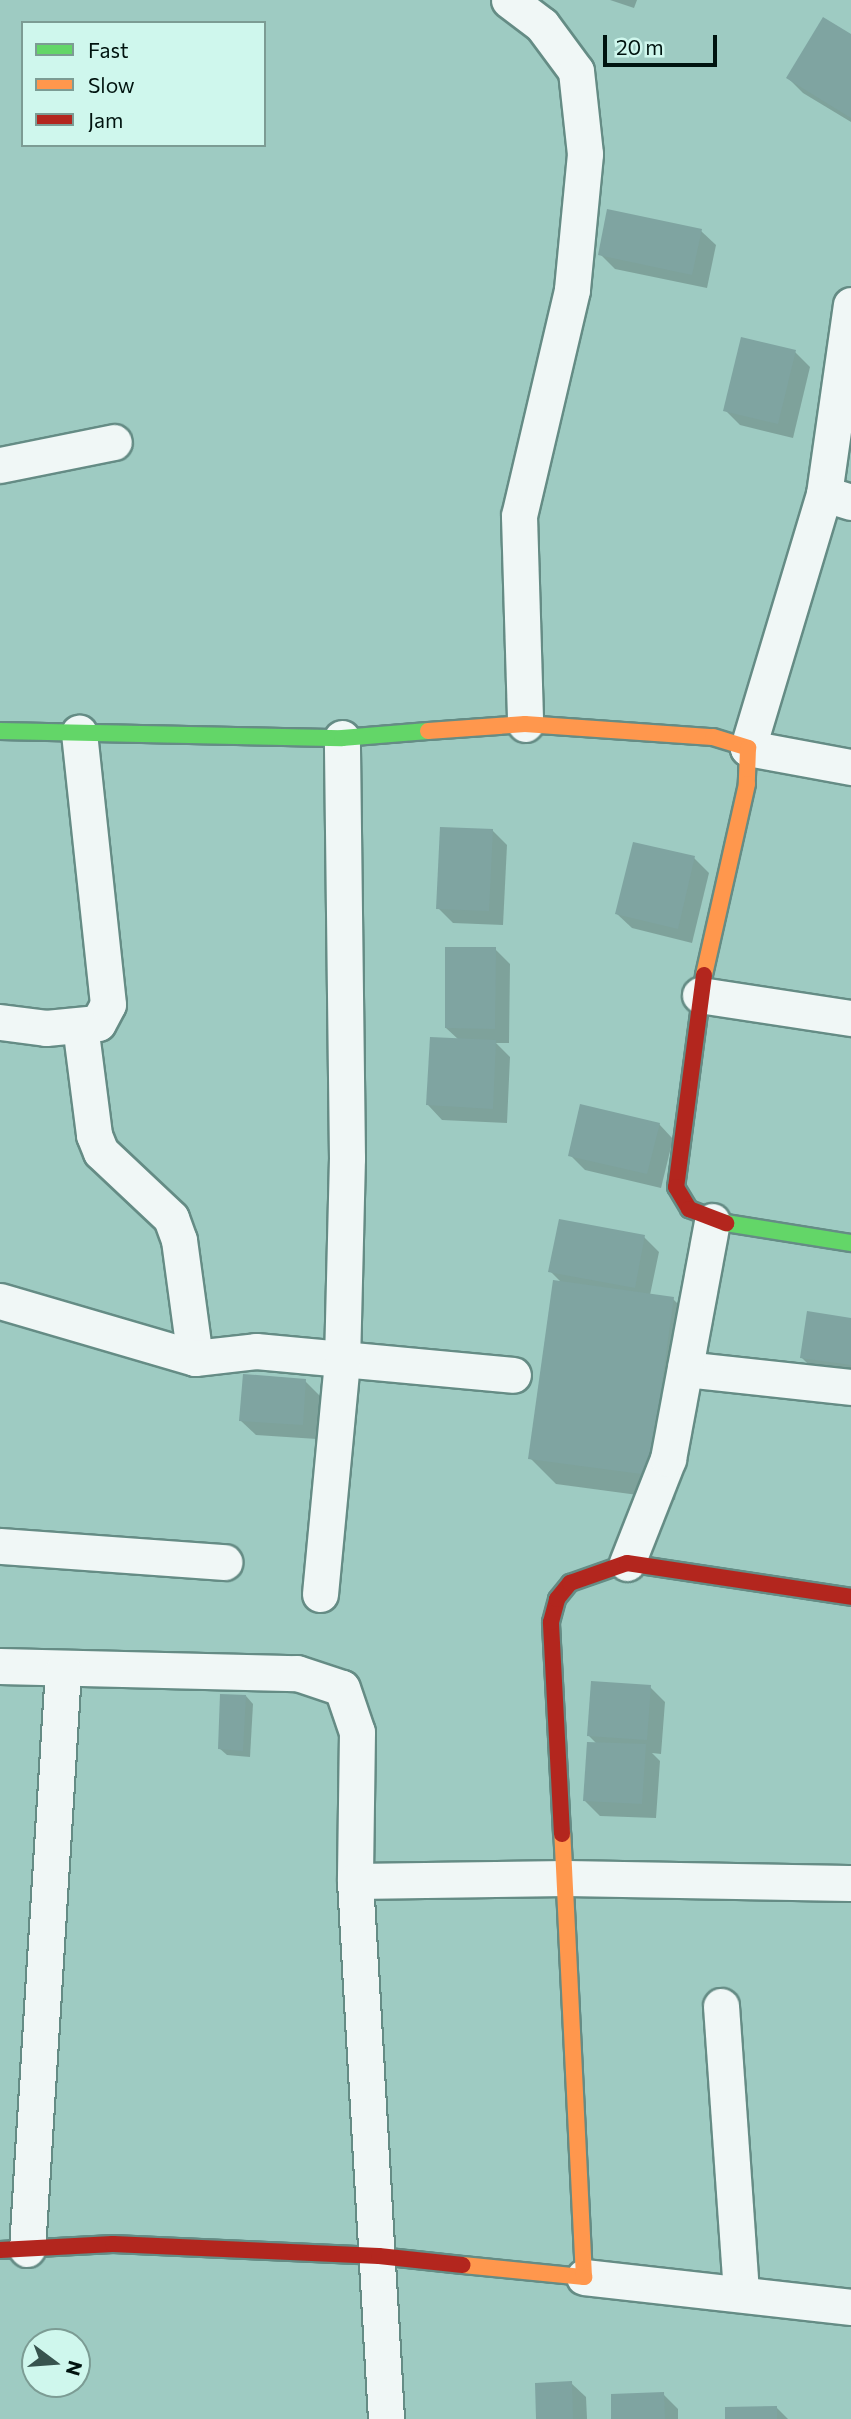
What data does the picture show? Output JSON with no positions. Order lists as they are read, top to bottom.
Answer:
{
  "legend": ["Fast", "Slow", "Jam"],
  "scale_bar": "20 m",
  "north": "right"
}
